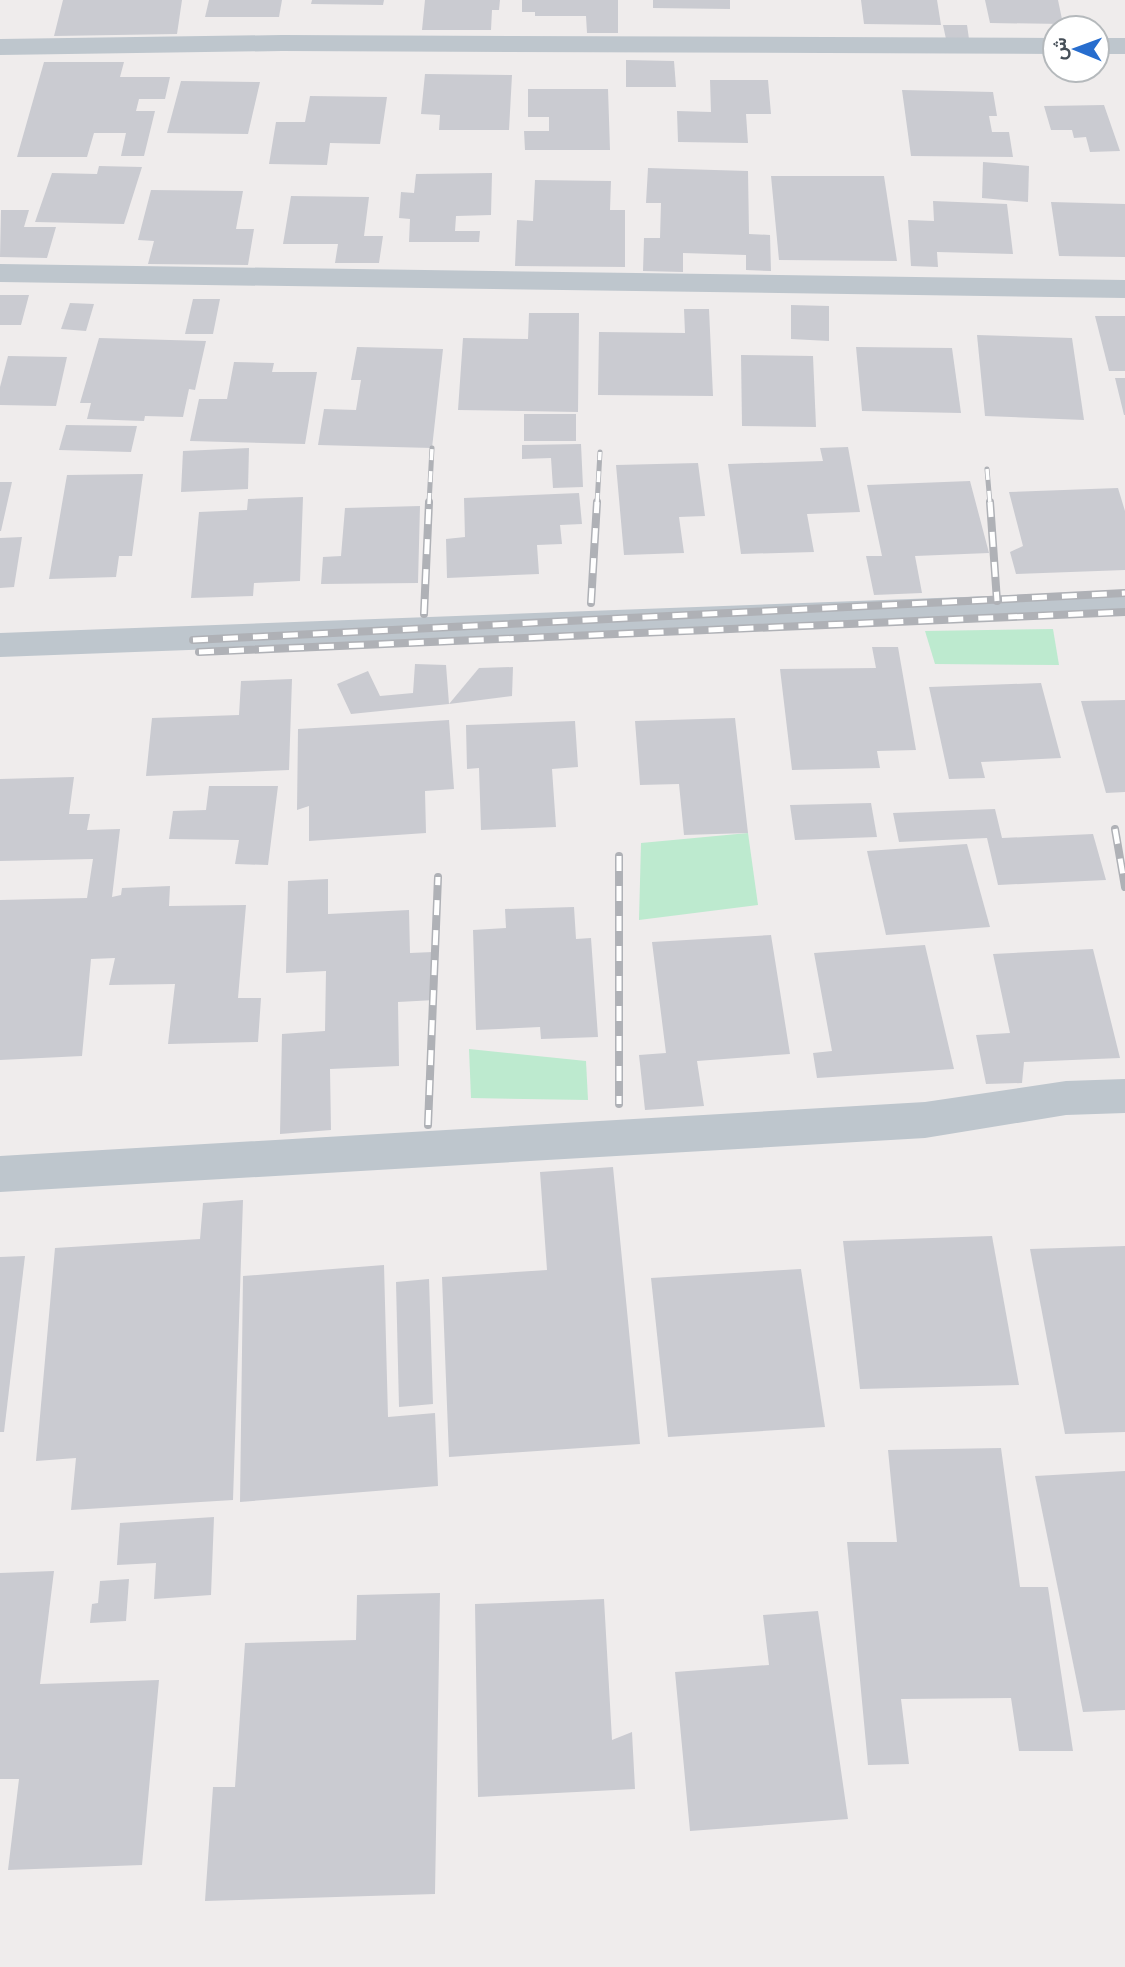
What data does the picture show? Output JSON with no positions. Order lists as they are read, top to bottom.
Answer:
{
  "north": "left"
}
